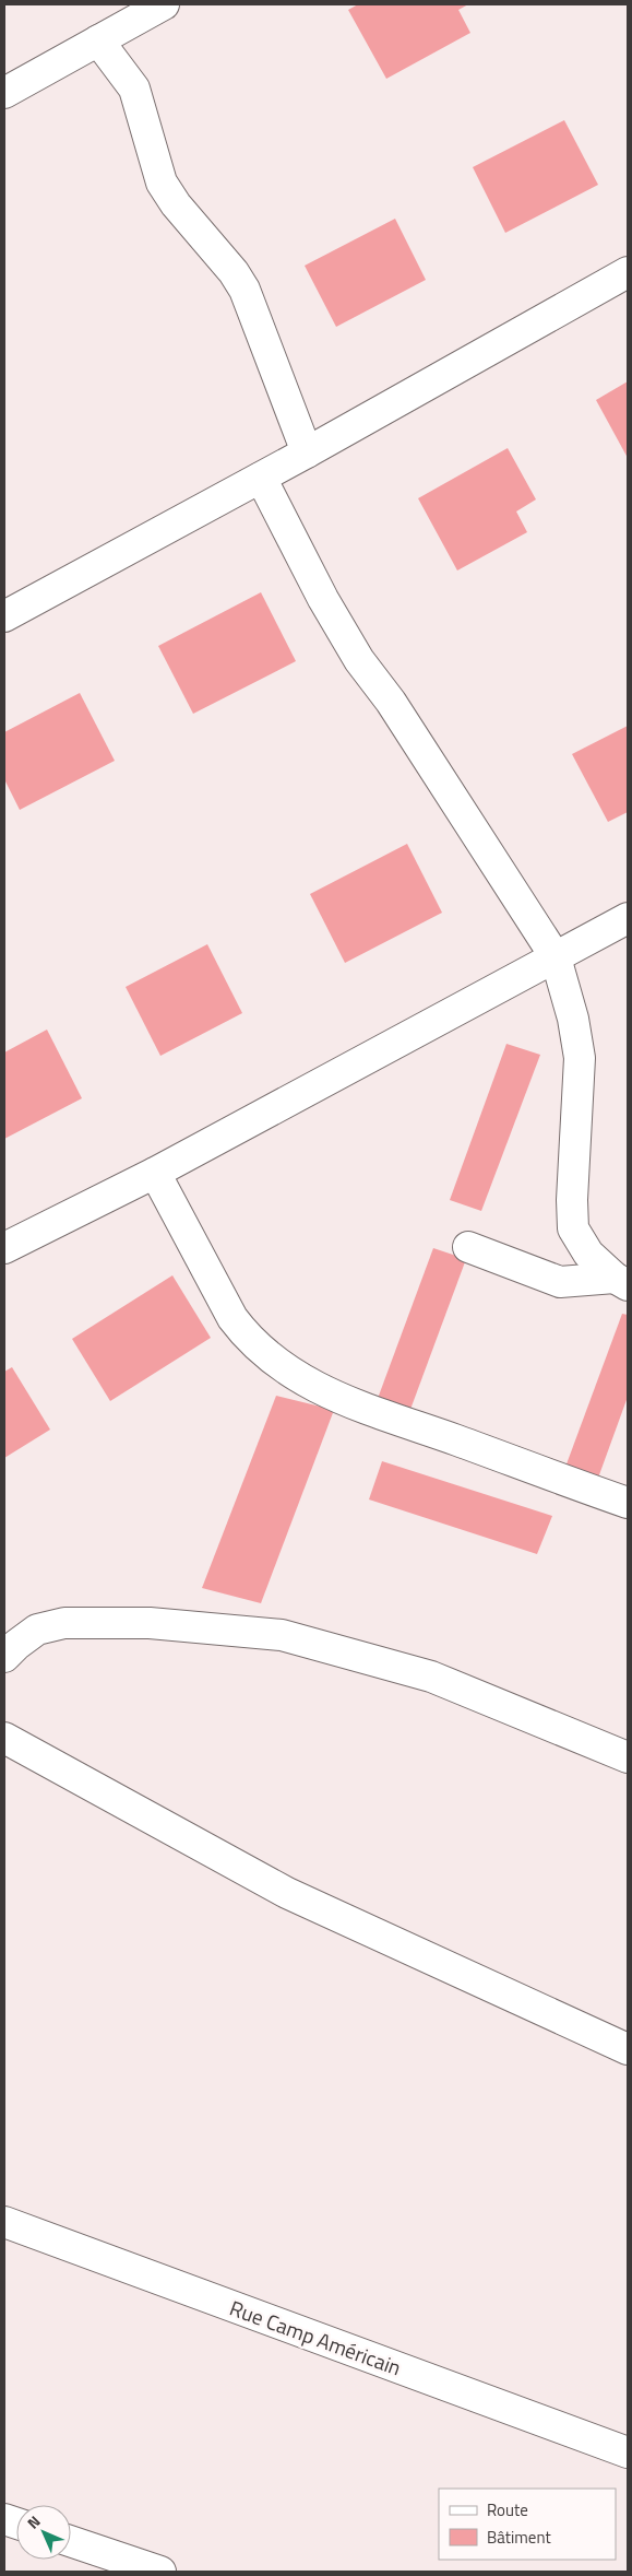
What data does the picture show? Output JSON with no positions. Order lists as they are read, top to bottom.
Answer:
{
  "streets": {
    "street": ["Rue Camp Américain"]
  },
  "legend": ["Route", "Bâtiment"],
  "north": "top left"
}
